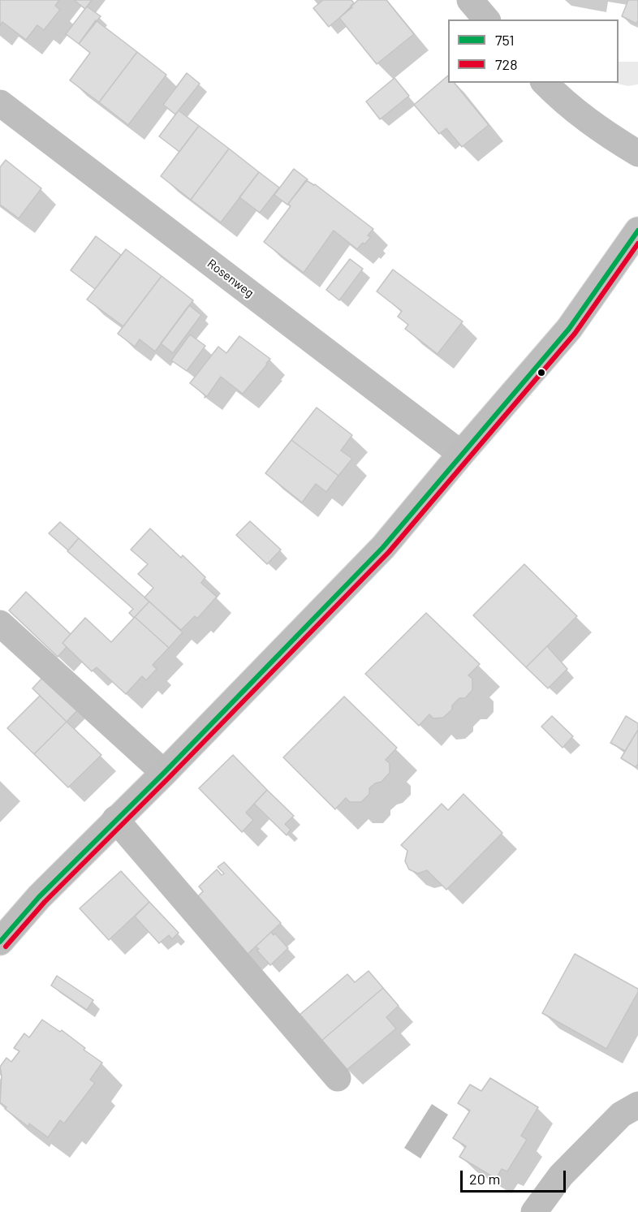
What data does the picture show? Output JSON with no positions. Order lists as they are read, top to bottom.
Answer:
{
  "streets": {
    "street": ["Rosenweg"]
  },
  "lines": ["transit line 751", "transit line 728"],
  "legend": ["751", "728"],
  "scale_bar": "20 m"
}
